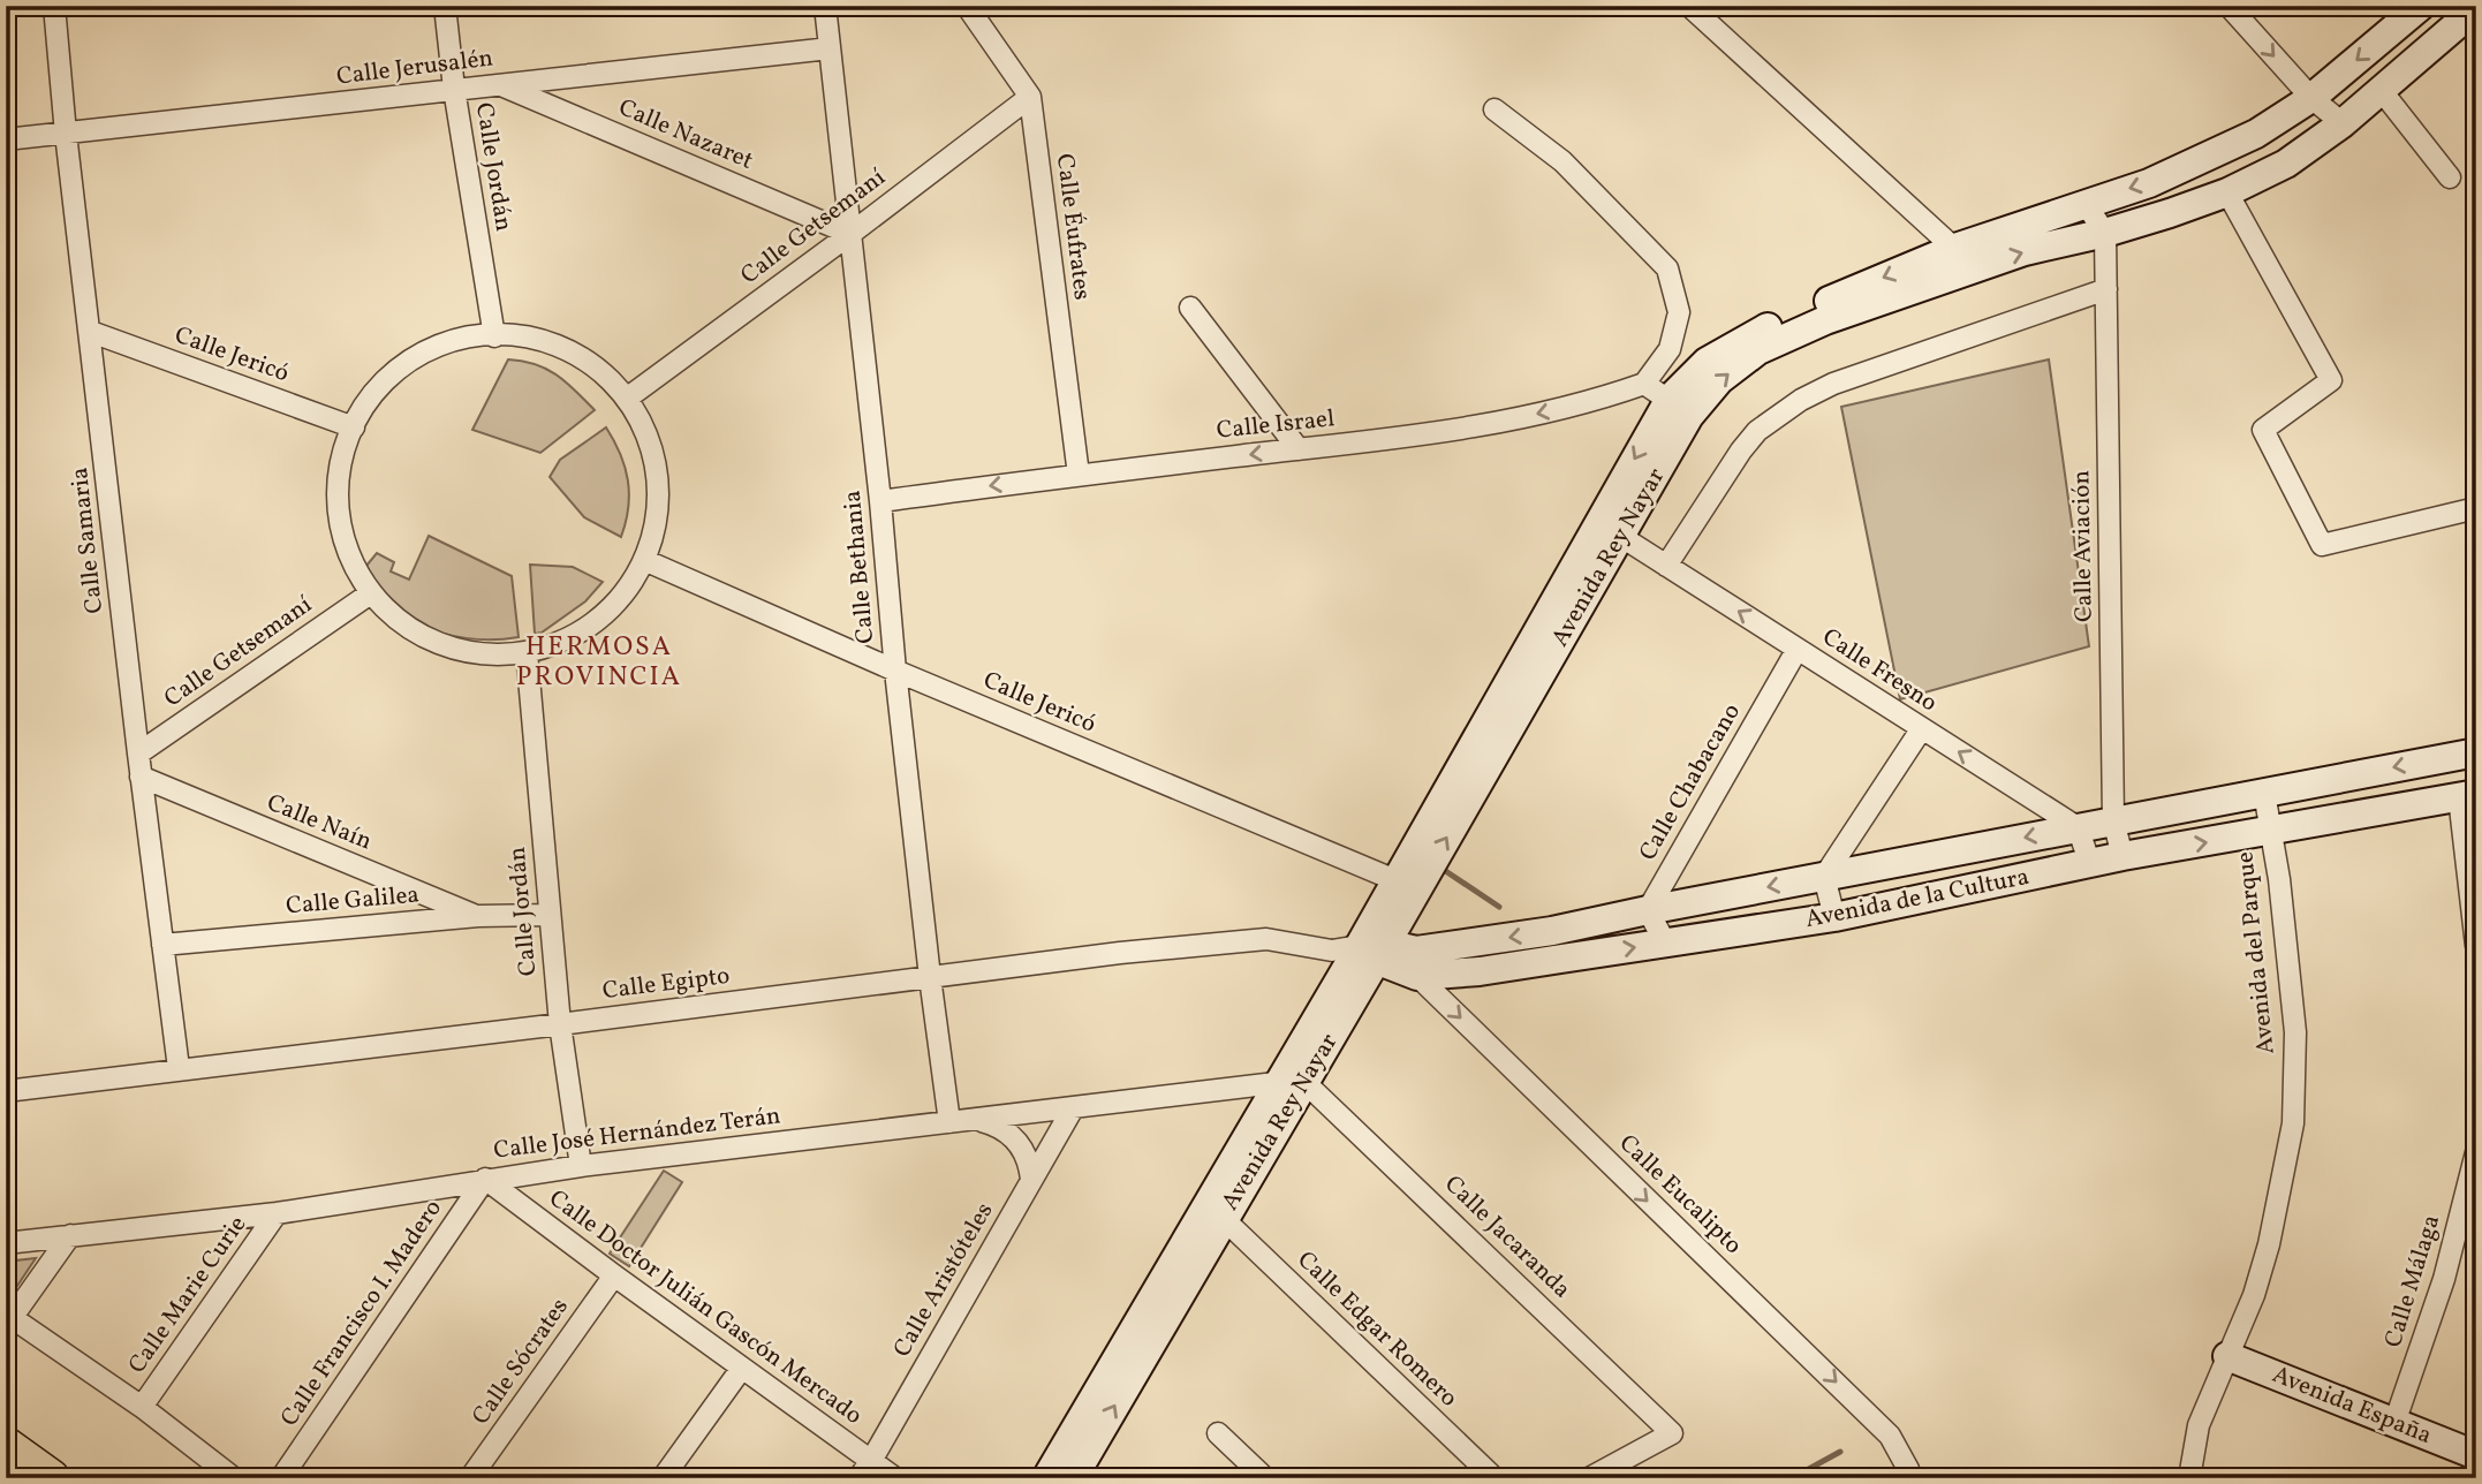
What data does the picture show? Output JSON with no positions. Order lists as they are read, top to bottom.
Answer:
{
  "streets": {
    "main road": ["Avenida Rey Nayar", "Avenida de la Cultura", "Avenida España"],
    "street": [
      "Calle Jerusalén",
      "Calle Nazaret",
      "Calle Jordán",
      "Calle Getsemaní",
      "Calle Éufrates",
      "Calle Jericó",
      "Calle Israel",
      "Calle Samaria",
      "Calle Aviación",
      "Calle Bethania",
      "Calle Fresno",
      "Calle Chabacano",
      "Calle Naín",
      "Calle Galilea",
      "Avenida del Parque",
      "Calle Egipto",
      "Calle José Hernández Terán",
      "Calle Eucalipto",
      "Calle Jacaranda",
      "Calle Aristóteles",
      "Calle Málaga",
      "Calle Marie Curie",
      "Calle Doctor Julián Gascón Mercado",
      "Calle Francisco I. Madero",
      "Calle Edgar Romero",
      "Calle Sócrates"
    ]
  },
  "crossings": [
    ["Calle Jerusalén", "Calle Nazaret"],
    ["Calle Jerusalén", "Calle Jordán"],
    ["Calle Jerusalén", "Calle Samaria"],
    ["Calle Jerusalén", "Calle Bethania"],
    ["Calle Nazaret", "Calle Getsemaní"],
    ["Calle Nazaret", "Calle Bethania"],
    ["Calle Jordán", "Calle Galilea"],
    ["Calle Jordán", "Calle Egipto"],
    ["Calle Jordán", "Calle José Hernández Terán"],
    ["Calle Getsemaní", "Calle Éufrates"],
    ["Calle Getsemaní", "Calle Samaria"],
    ["Calle Getsemaní", "Calle Bethania"],
    ["Calle Éufrates", "Calle Israel"],
    ["Calle Jericó", "Calle Samaria"],
    ["Calle Jericó", "Avenida Rey Nayar"],
    ["Calle Jericó", "Calle Bethania"],
    ["Calle Israel", "Calle Bethania"],
    ["Calle Samaria", "Calle Naín"],
    ["Calle Samaria", "Calle Galilea"],
    ["Calle Samaria", "Calle Egipto"],
    ["Calle Aviación", "Avenida Rey Nayar"],
    ["Calle Aviación", "Avenida de la Cultura"],
    ["Avenida Rey Nayar", "Calle Fresno"],
    ["Avenida Rey Nayar", "Avenida de la Cultura"],
    ["Avenida Rey Nayar", "Calle Egipto"],
    ["Avenida Rey Nayar", "Calle José Hernández Terán"],
    ["Avenida Rey Nayar", "Calle Jacaranda"],
    ["Avenida Rey Nayar", "Calle Edgar Romero"],
    ["Calle Bethania", "Calle Egipto"],
    ["Calle Bethania", "Calle José Hernández Terán"],
    ["Calle Fresno", "Calle Chabacano"],
    ["Calle Fresno", "Avenida de la Cultura"],
    ["Calle Chabacano", "Avenida de la Cultura"],
    ["Calle Naín", "Calle Galilea"],
    ["Avenida de la Cultura", "Avenida del Parque"],
    ["Avenida de la Cultura", "Calle Egipto"],
    ["Avenida de la Cultura", "Calle Eucalipto"],
    ["Avenida del Parque", "Avenida España"],
    ["Calle José Hernández Terán", "Calle Aristóteles"],
    ["Calle José Hernández Terán", "Calle Marie Curie"],
    ["Calle José Hernández Terán", "Calle Doctor Julián Gascón Mercado"],
    ["Calle José Hernández Terán", "Calle Francisco I. Madero"],
    ["Calle Aristóteles", "Calle Doctor Julián Gascón Mercado"],
    ["Calle Málaga", "Avenida España"],
    ["Calle Doctor Julián Gascón Mercado", "Calle Francisco I. Madero"],
    ["Calle Doctor Julián Gascón Mercado", "Calle Sócrates"]
  ],
  "one_way": ["Calle Israel", "Calle Fresno", "Calle Eucalipto"],
  "districts": ["HERMOSA PROVINCIA"]
}
